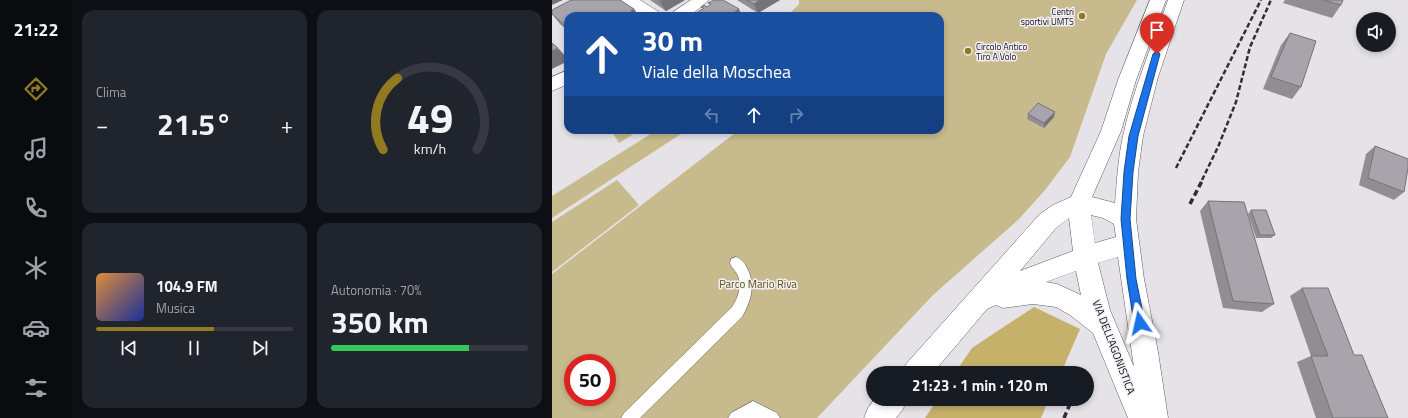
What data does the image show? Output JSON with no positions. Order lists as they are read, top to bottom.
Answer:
{
  "streets": {
    "main road": ["VIA DELL'AGONISTICA"]
  },
  "parks": ["Parco Mario Riva"],
  "places": ["Centri sportivi UMTS", "Circolo Antico Tiro A Volo"],
  "page": {
    "tabs": "21:22",
    "tile": [
      "Clima",
      ["Autonomia · 70%", "350 km"]
    ],
    "turn": ["30 m", "Viale della Moschea"],
    "heat": ["−", "21.5°", "+"],
    "song": ["104.9 FM", "Musica"],
    "limit": "50",
    "trip": "21:23 · 1 min · 120 m",
    "gauge": ["49", "km/h"]
  }
}
